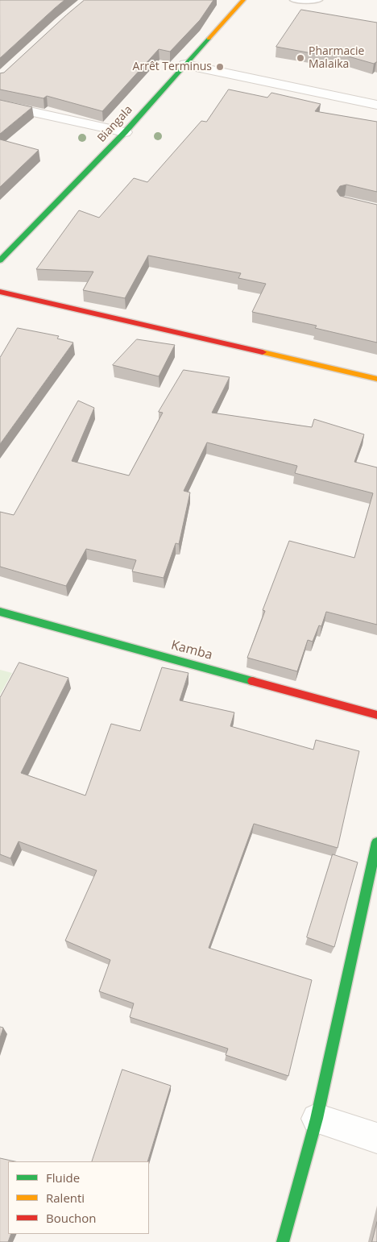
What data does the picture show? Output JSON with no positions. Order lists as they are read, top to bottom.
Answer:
{
  "streets": {
    "street": ["Biangala", "Kamba"]
  },
  "places": ["Pharmacie Malaika", "Arrêt Terminus"],
  "legend": ["Fluide", "Ralenti", "Bouchon"]
}
